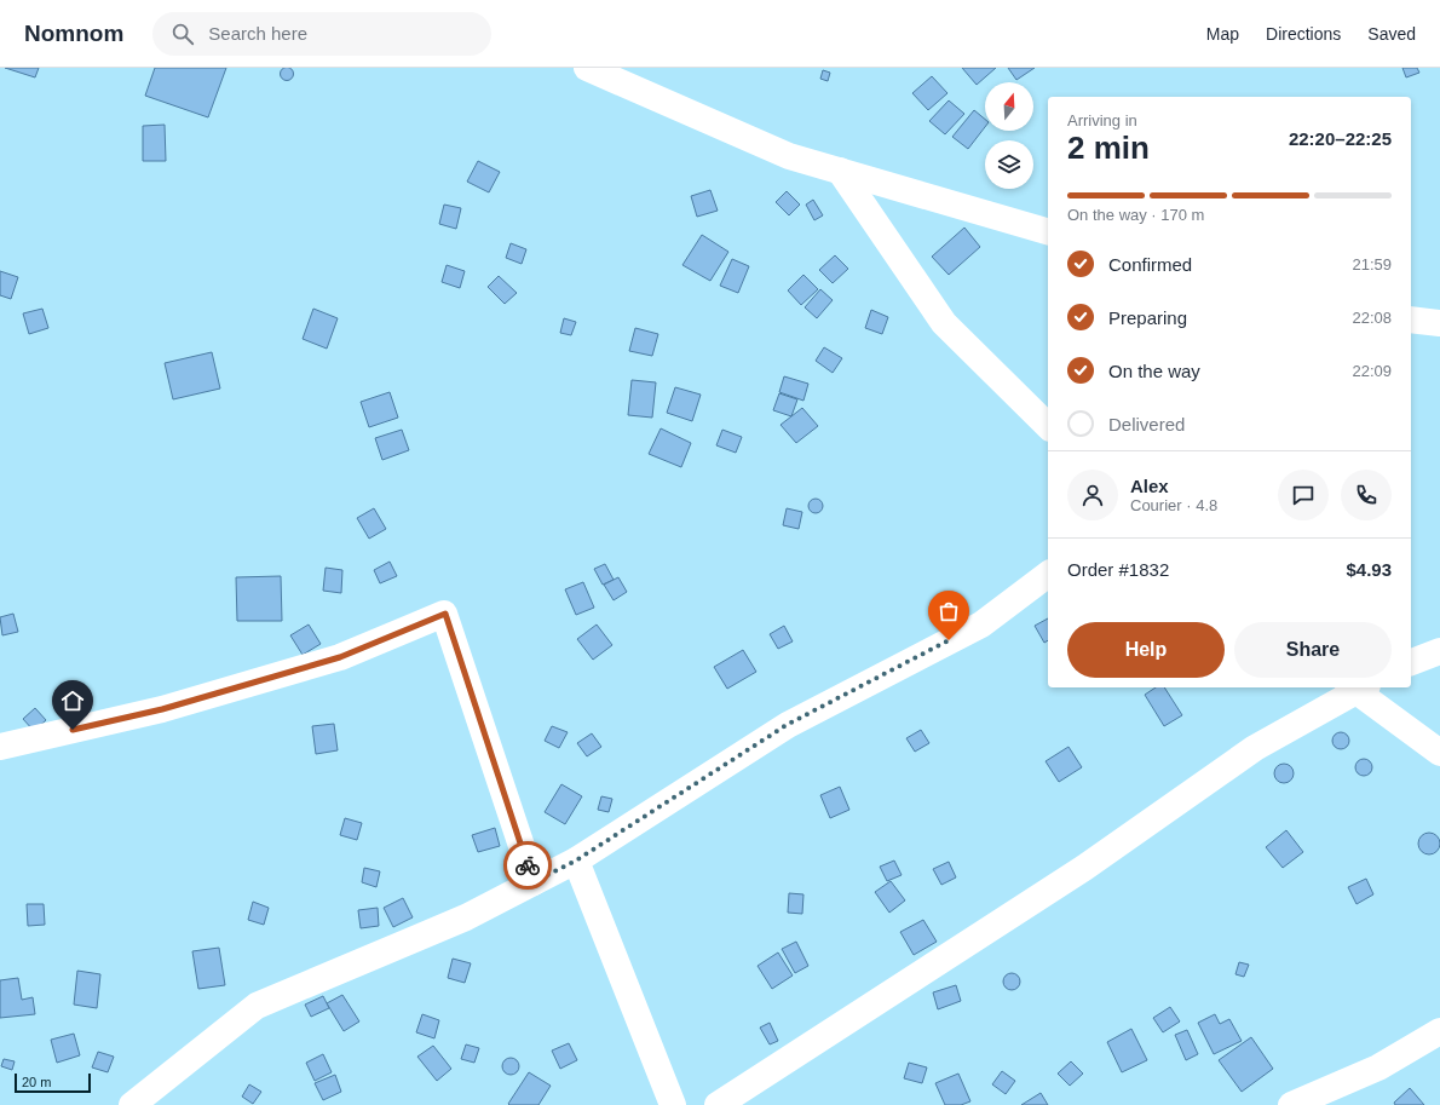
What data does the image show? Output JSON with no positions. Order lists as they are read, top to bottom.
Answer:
{
  "scale_bar": "20 m",
  "north": "top",
  "page": {
    "header": "Nomnom",
    "search": "Search here",
    "nav": ["Map", "Directions", "Saved"],
    "heading": ["2 min", "Arriving in", "22:20–22:25"],
    "panel": [
      "Alex",
      "Courier · 4.8",
      "Order #1832",
      "$4.93"
    ],
    "bar": "On the way · 170 m",
    "list": [
      ["Confirmed", "21:59"],
      ["Preparing", "22:08"],
      ["On the way", "22:09"],
      "Delivered"
    ],
    "buttons": ["Help", "Share"],
    "scale": "20 m"
  }
}
